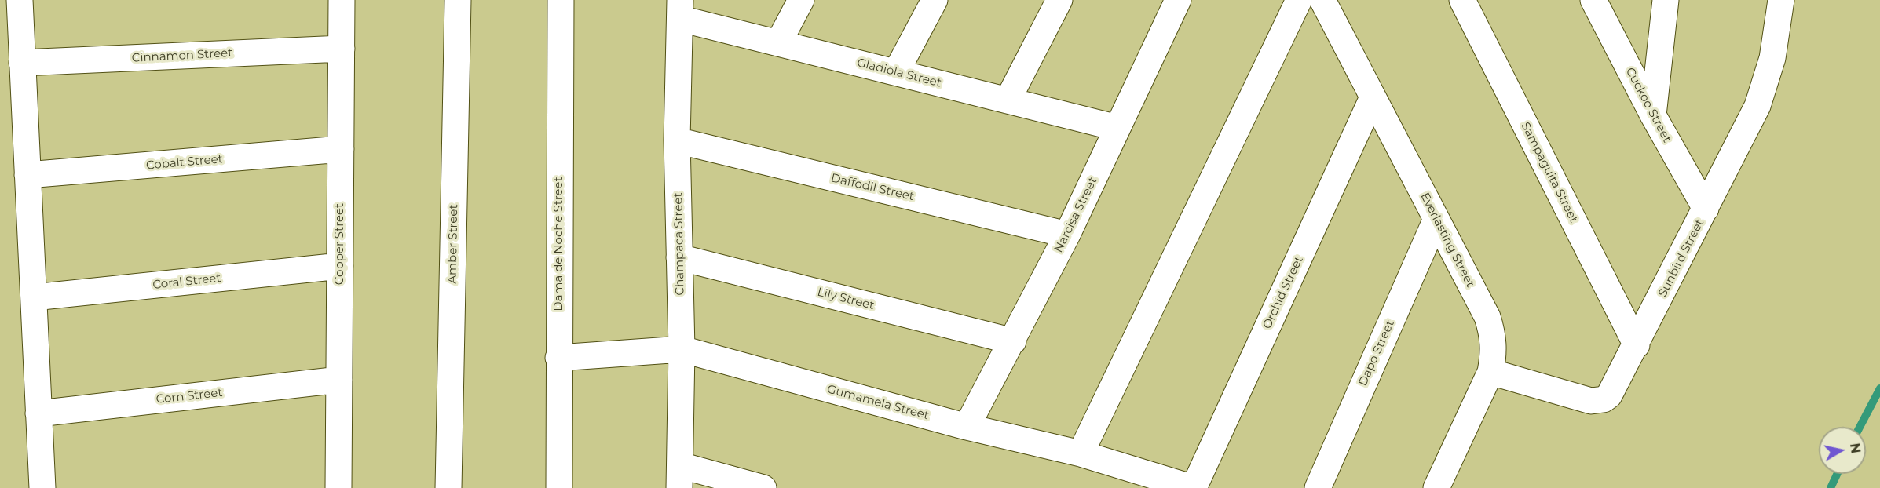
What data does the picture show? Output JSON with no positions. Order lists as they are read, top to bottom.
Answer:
{
  "streets": {
    "street": [
      "Cinnamon Street",
      "Gladiola Street",
      "Cuckoo Street",
      "Cobalt Street",
      "Sampaguita Street",
      "Daffodil Street",
      "Narcisa Street",
      "Everlasting Street",
      "Copper Street",
      "Amber Street",
      "Dama de Noche Street",
      "Champaca Street",
      "Sunbird Street",
      "Coral Street",
      "Orchid Street",
      "Lily Street",
      "Dapo Street",
      "Corn Street",
      "Gumamela Street"
    ]
  },
  "crossings": [
    ["Cinnamon Street", "Copper Street"],
    ["Gladiola Street", "Narcisa Street"],
    ["Gladiola Street", "Champaca Street"],
    ["Cuckoo Street", "Sunbird Street"],
    ["Cobalt Street", "Copper Street"],
    ["Sampaguita Street", "Sunbird Street"],
    ["Daffodil Street", "Narcisa Street"],
    ["Daffodil Street", "Champaca Street"],
    ["Narcisa Street", "Lily Street"],
    ["Narcisa Street", "Gumamela Street"],
    ["Everlasting Street", "Sunbird Street"],
    ["Everlasting Street", "Orchid Street"],
    ["Everlasting Street", "Dapo Street"],
    ["Copper Street", "Coral Street"],
    ["Copper Street", "Corn Street"],
    ["Dama de Noche Street", "Gumamela Street"],
    ["Champaca Street", "Lily Street"],
    ["Champaca Street", "Gumamela Street"],
    ["Orchid Street", "Gumamela Street"]
  ],
  "north": "right"
}
